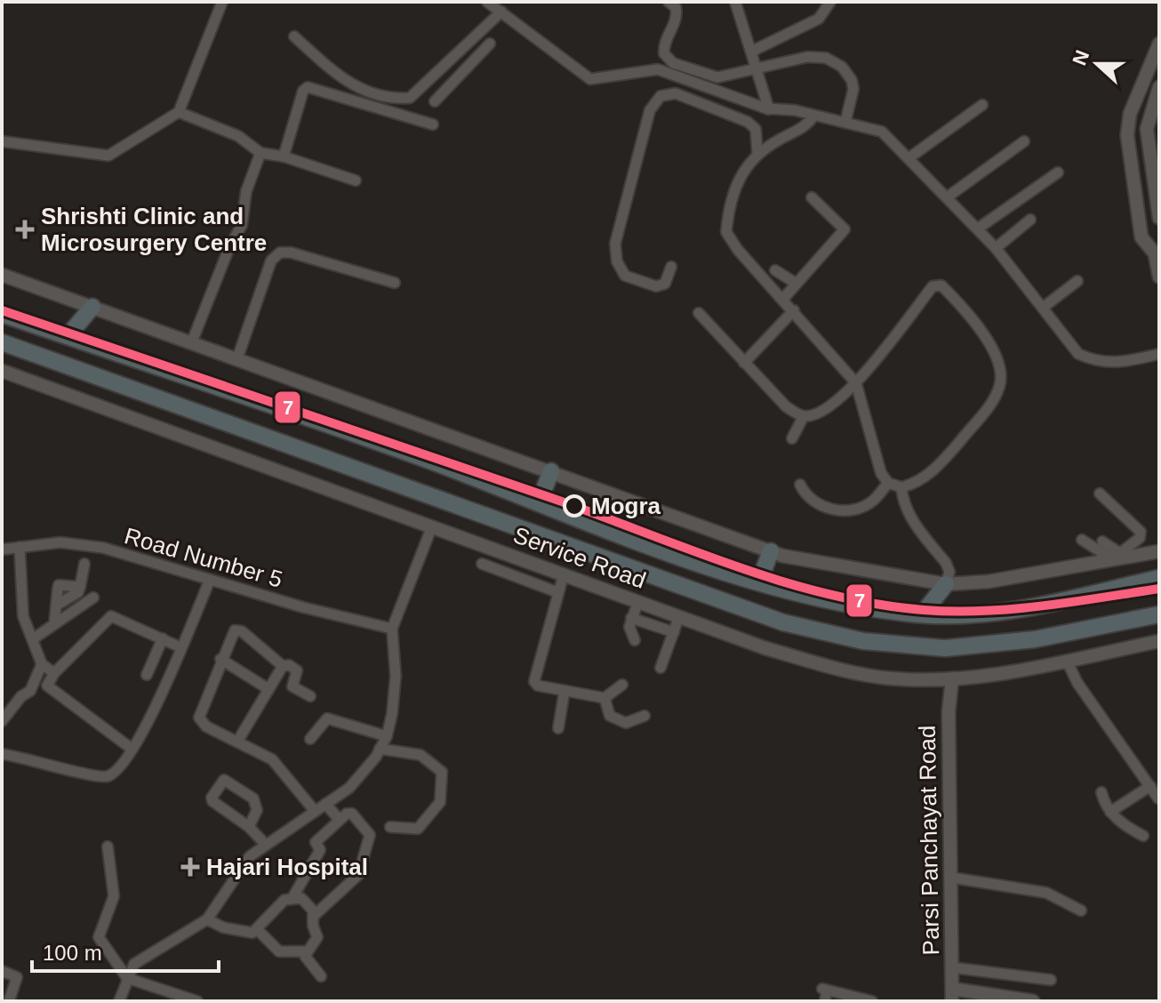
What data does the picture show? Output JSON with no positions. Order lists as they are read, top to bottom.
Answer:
{
  "streets": {
    "street": ["Road Number 5", "Service Road", "Parsi Panchayat Road"]
  },
  "crossings": [
    ["Service Road", "Parsi Panchayat Road"]
  ],
  "places": {
    "health": ["Shrishti Clinic and Microsurgery Centre", "Hajari Hospital"],
    "other": ["Mogra"]
  },
  "lines": ["transit line 7"],
  "scale_bar": "100 m",
  "north": "left"
}
